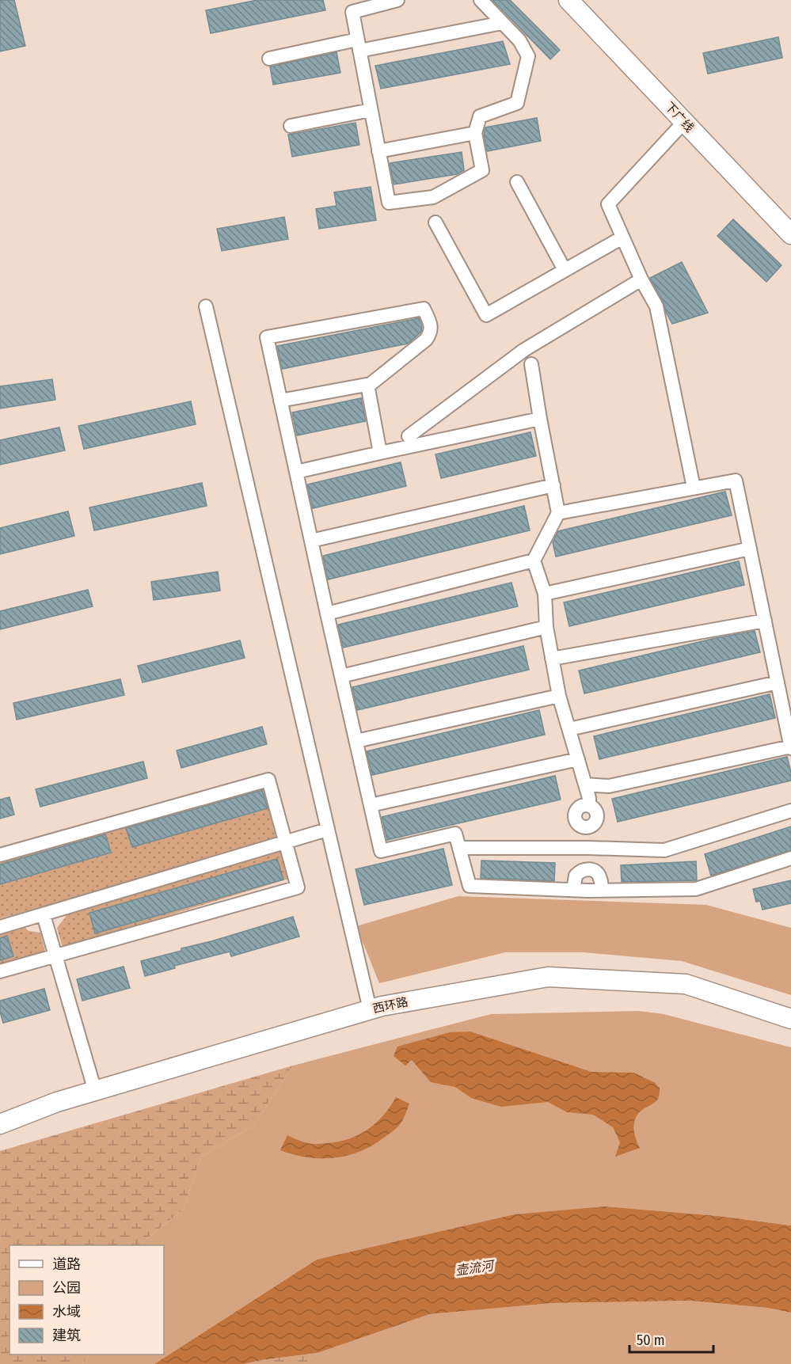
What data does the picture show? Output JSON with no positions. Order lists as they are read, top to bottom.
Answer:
{
  "streets": {
    "main road": ["下广线", "西环路"]
  },
  "water": ["壶流河"],
  "legend": [
    "道路",
    "公园",
    "水域",
    "建筑"
  ],
  "scale_bar": "50 m"
}
